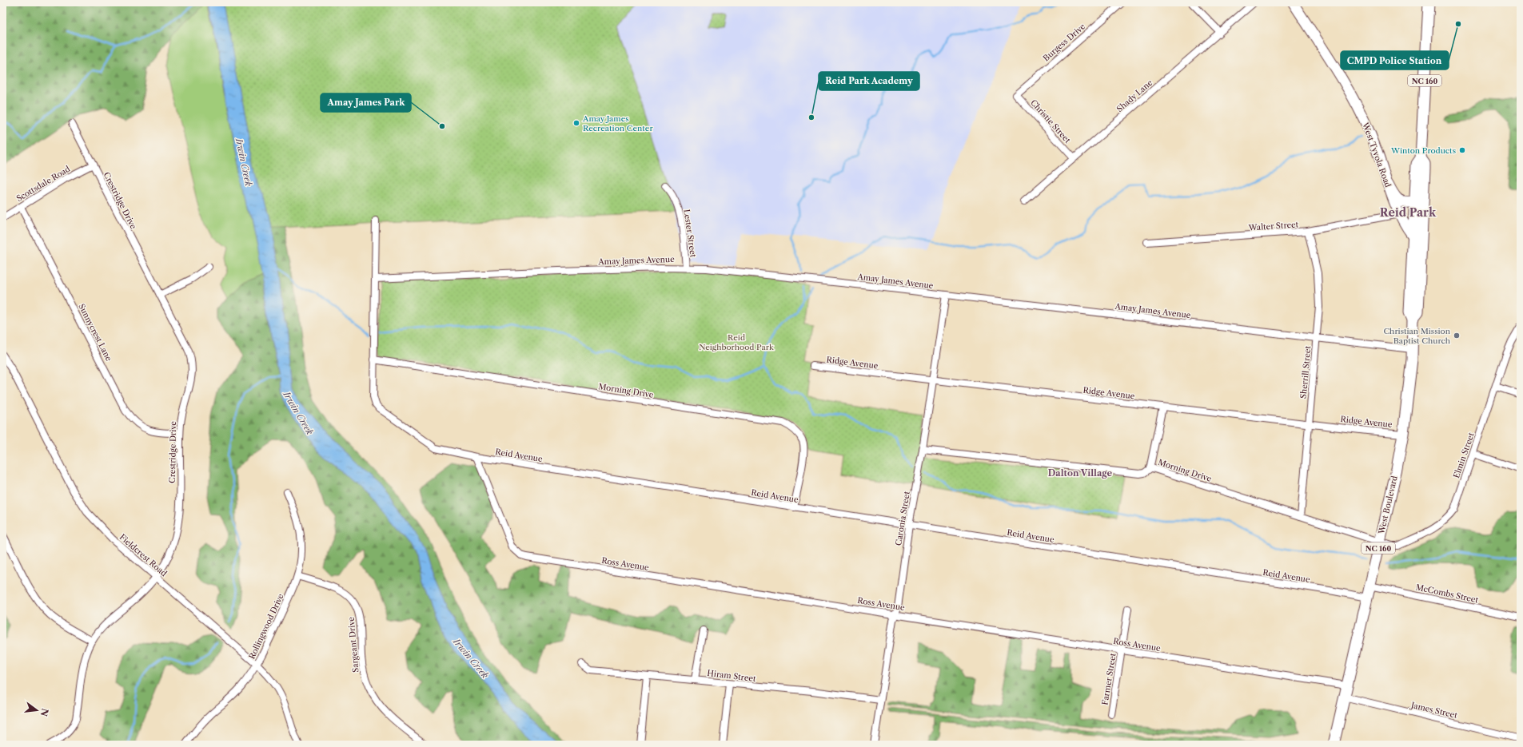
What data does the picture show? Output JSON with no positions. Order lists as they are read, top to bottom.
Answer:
{
  "streets": {
    "main road": ["NC 160", "West Boulevard"],
    "street": [
      "Burgess Drive",
      "Shady Lane",
      "Christie Street",
      "West Tyvola Road",
      "Scottsdale Road",
      "Crestridge Drive",
      "Walter Street",
      "Lester Street",
      "Amay James Avenue",
      "Sunnycrest Lane",
      "Ridge Avenue",
      "Sherrill Street",
      "Morning Drive",
      "Reid Avenue",
      "Elmin Street",
      "Caronia Street",
      "Fieldcrest Road",
      "Ross Avenue",
      "McCombs Street",
      "Rollingwood Drive",
      "Sargeant Drive",
      "Hiram Street",
      "Farmer Street",
      "James Street"
    ]
  },
  "crossings": [
    ["Burgess Drive", "Christie Street"],
    ["Shady Lane", "Christie Street"],
    ["West Tyvola Road", "Walter Street"],
    ["West Tyvola Road", "West Boulevard"],
    ["Scottsdale Road", "Crestridge Drive"],
    ["Scottsdale Road", "Sunnycrest Lane"],
    ["Crestridge Drive", "Sunnycrest Lane"],
    ["Crestridge Drive", "Fieldcrest Road"],
    ["Walter Street", "Sherrill Street"],
    ["Lester Street", "Amay James Avenue"],
    ["Amay James Avenue", "Sherrill Street"],
    ["Amay James Avenue", "Reid Avenue"],
    ["Amay James Avenue", "West Boulevard"],
    ["Amay James Avenue", "Caronia Street"],
    ["Ridge Avenue", "Sherrill Street"],
    ["Ridge Avenue", "West Boulevard"],
    ["Ridge Avenue", "Caronia Street"],
    ["Sherrill Street", "Morning Drive"],
    ["Morning Drive", "Reid Avenue"],
    ["Morning Drive", "Elmin Street"],
    ["Morning Drive", "West Boulevard"],
    ["Morning Drive", "Caronia Street"],
    ["Reid Avenue", "West Boulevard"],
    ["Reid Avenue", "Caronia Street"],
    ["Reid Avenue", "Ross Avenue"],
    ["Elmin Street", "West Boulevard"],
    ["West Boulevard", "Ross Avenue"],
    ["West Boulevard", "McCombs Street"],
    ["West Boulevard", "James Street"],
    ["Caronia Street", "Ross Avenue"],
    ["Caronia Street", "Hiram Street"],
    ["Fieldcrest Road", "Rollingwood Drive"],
    ["Ross Avenue", "Farmer Street"],
    ["Rollingwood Drive", "Sargeant Drive"]
  ],
  "districts": ["Reid Park", "Dalton Village"],
  "water": ["Irwin Creek"],
  "parks": ["Reid Neighborhood Park"],
  "places": [
    "CMPD Police Station",
    "Reid Park Academy",
    "Amay James Recreation Center",
    "Amay James Park",
    "Winton Products",
    "Christian Mission Baptist Church"
  ],
  "north": "right"
}
